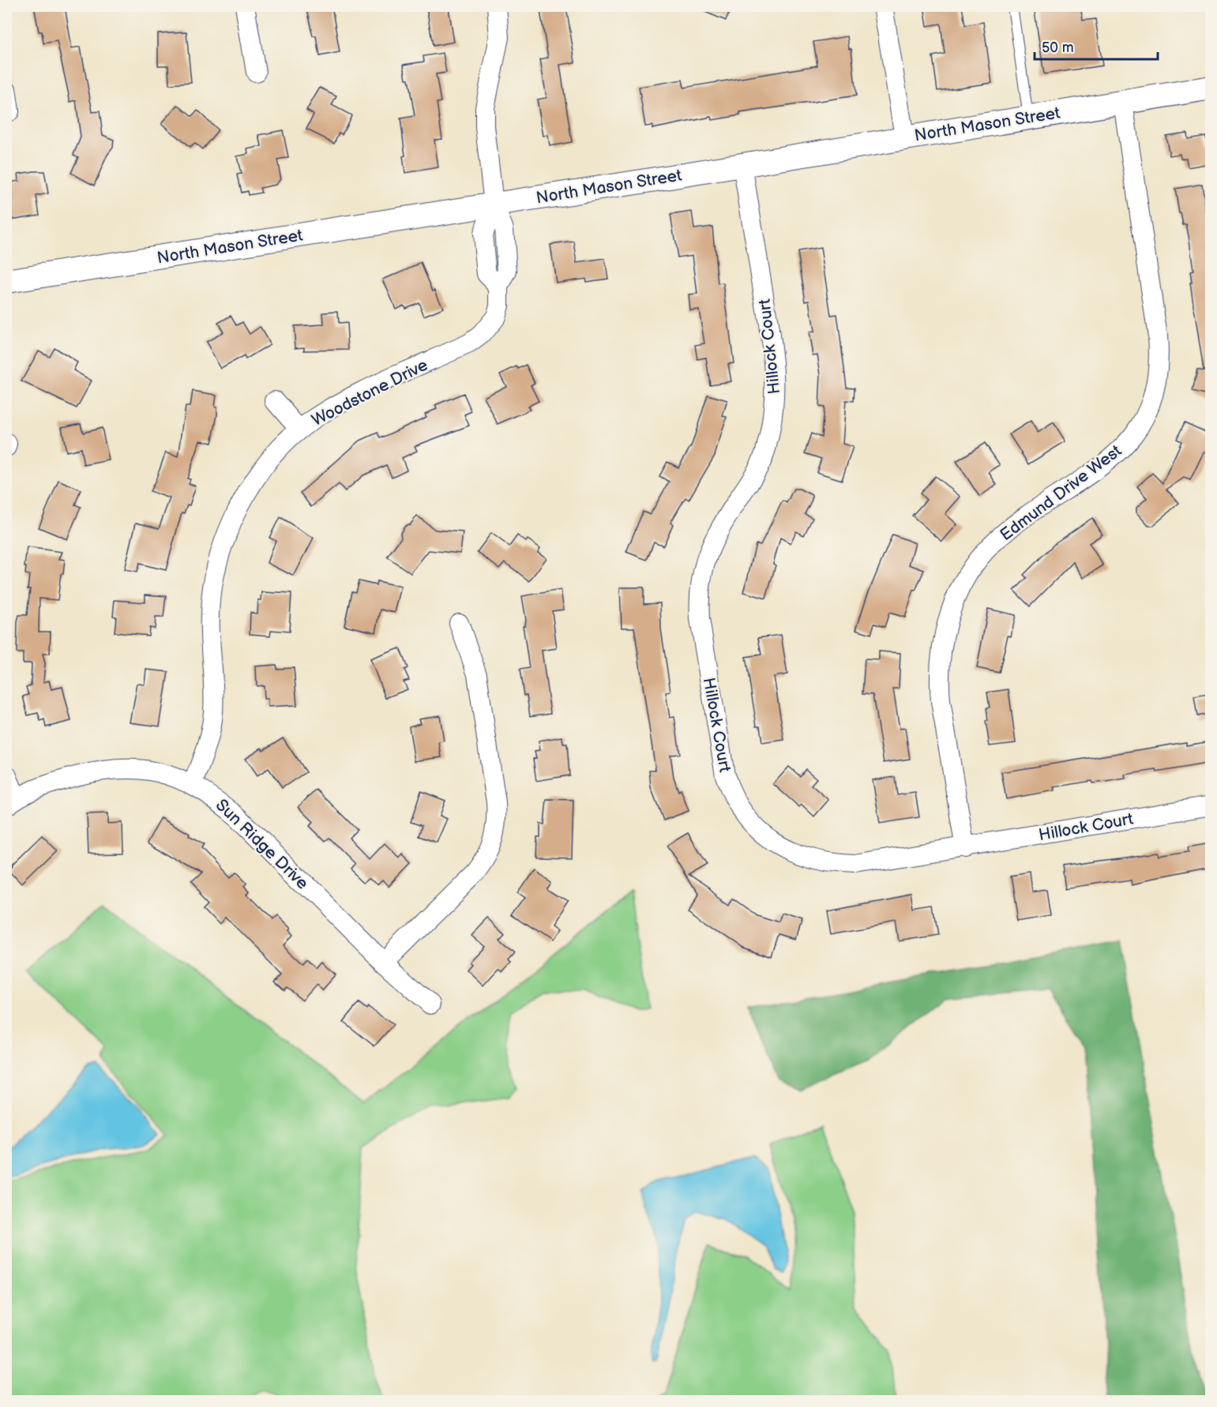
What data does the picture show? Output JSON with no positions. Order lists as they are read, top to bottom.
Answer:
{
  "streets": {
    "street": [
      "North Mason Street",
      "Hillock Court",
      "Woodstone Drive",
      "Edmund Drive West",
      "Sun Ridge Drive"
    ]
  },
  "crossings": [
    ["North Mason Street", "Hillock Court"],
    ["North Mason Street", "Woodstone Drive"],
    ["North Mason Street", "Edmund Drive West"],
    ["Hillock Court", "Edmund Drive West"],
    ["Woodstone Drive", "Sun Ridge Drive"]
  ],
  "scale_bar": "50 m"
}
